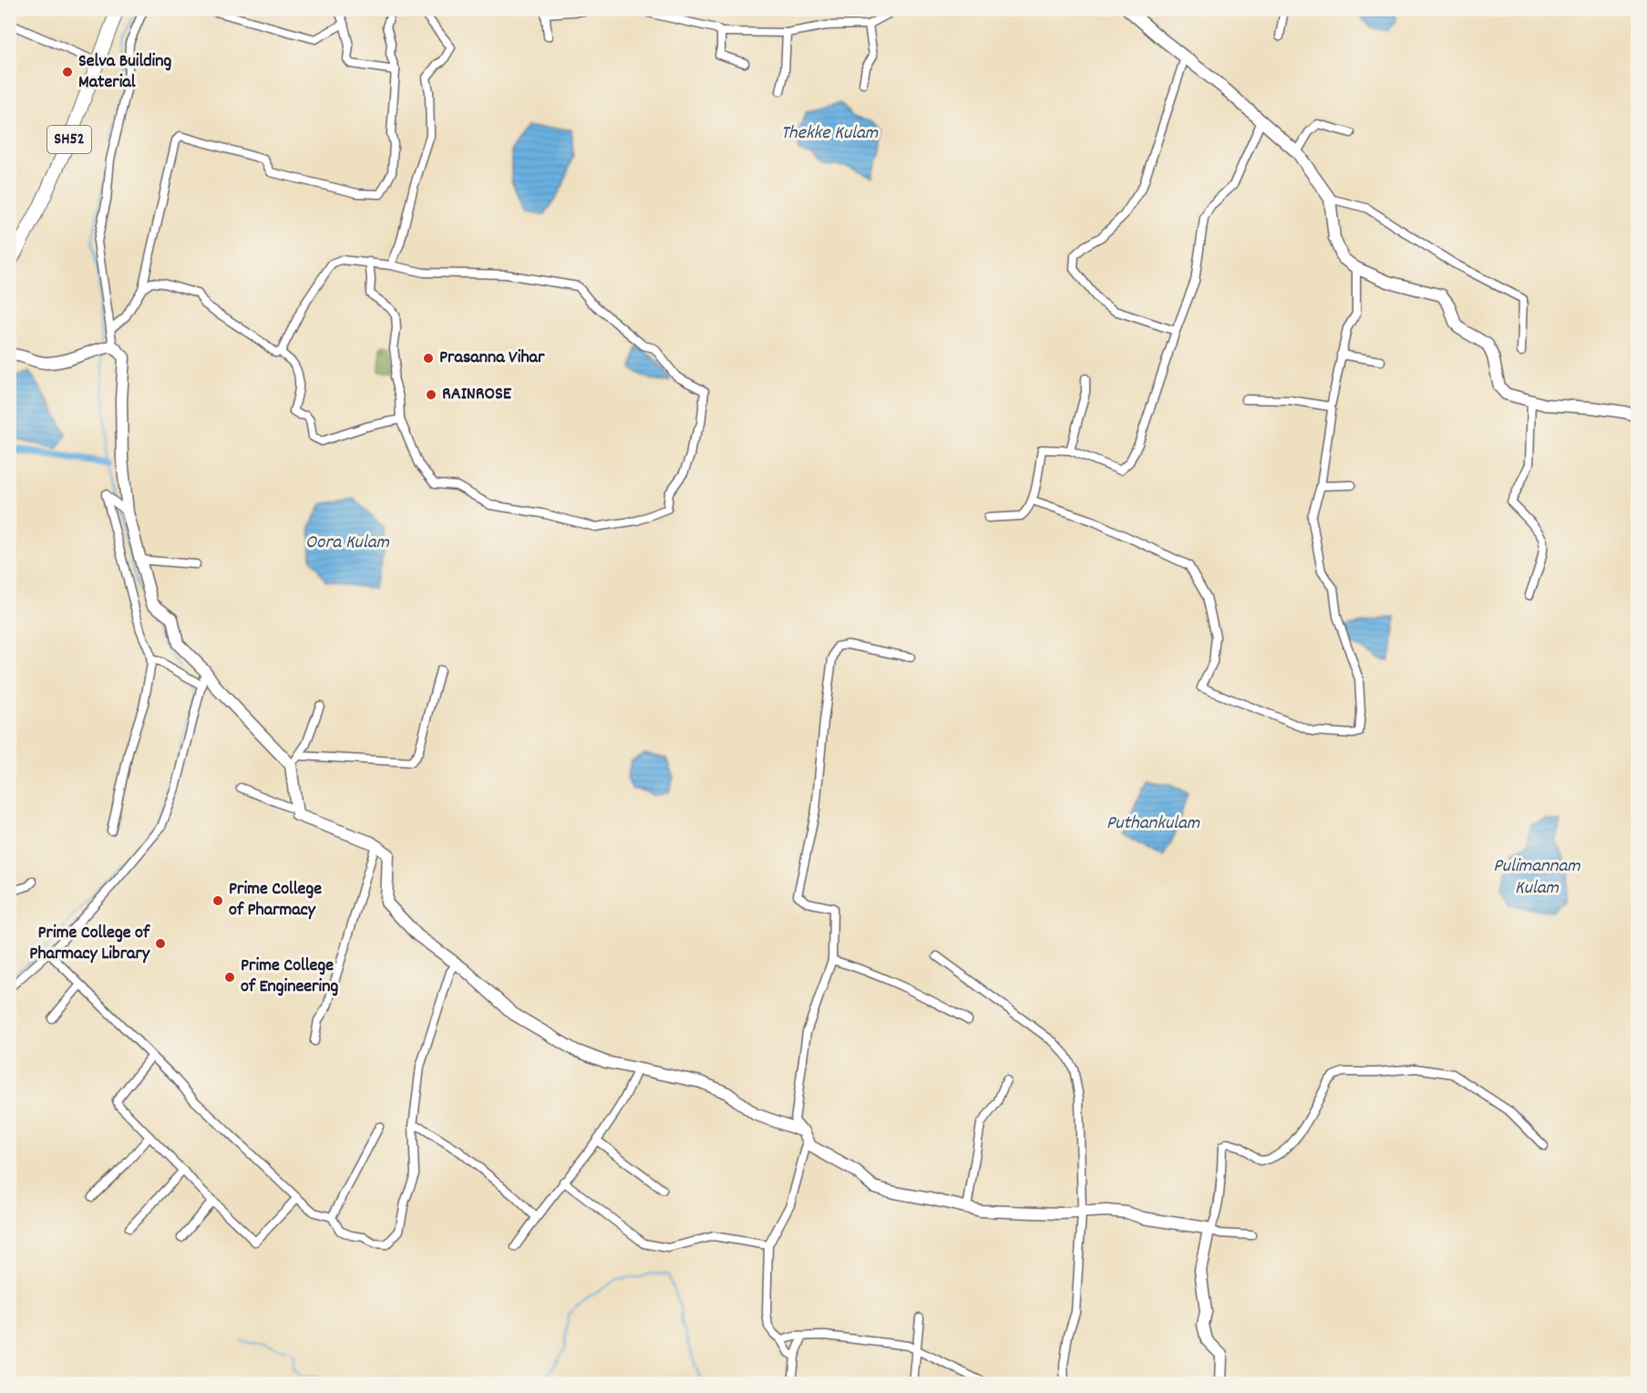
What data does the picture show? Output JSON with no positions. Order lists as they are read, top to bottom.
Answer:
{
  "streets": {
    "main road": ["SH52"]
  },
  "water": [
    "Thekke Kulam",
    "Oora Kulam",
    "Puthankulam",
    "Pulimannam Kulam"
  ],
  "places": [
    "Selva Building Material",
    "Prasanna Vihar",
    "RAINROSE",
    "Prime College of Pharmacy",
    "Prime College of Pharmacy Library",
    "Prime College of Engineering"
  ]
}
